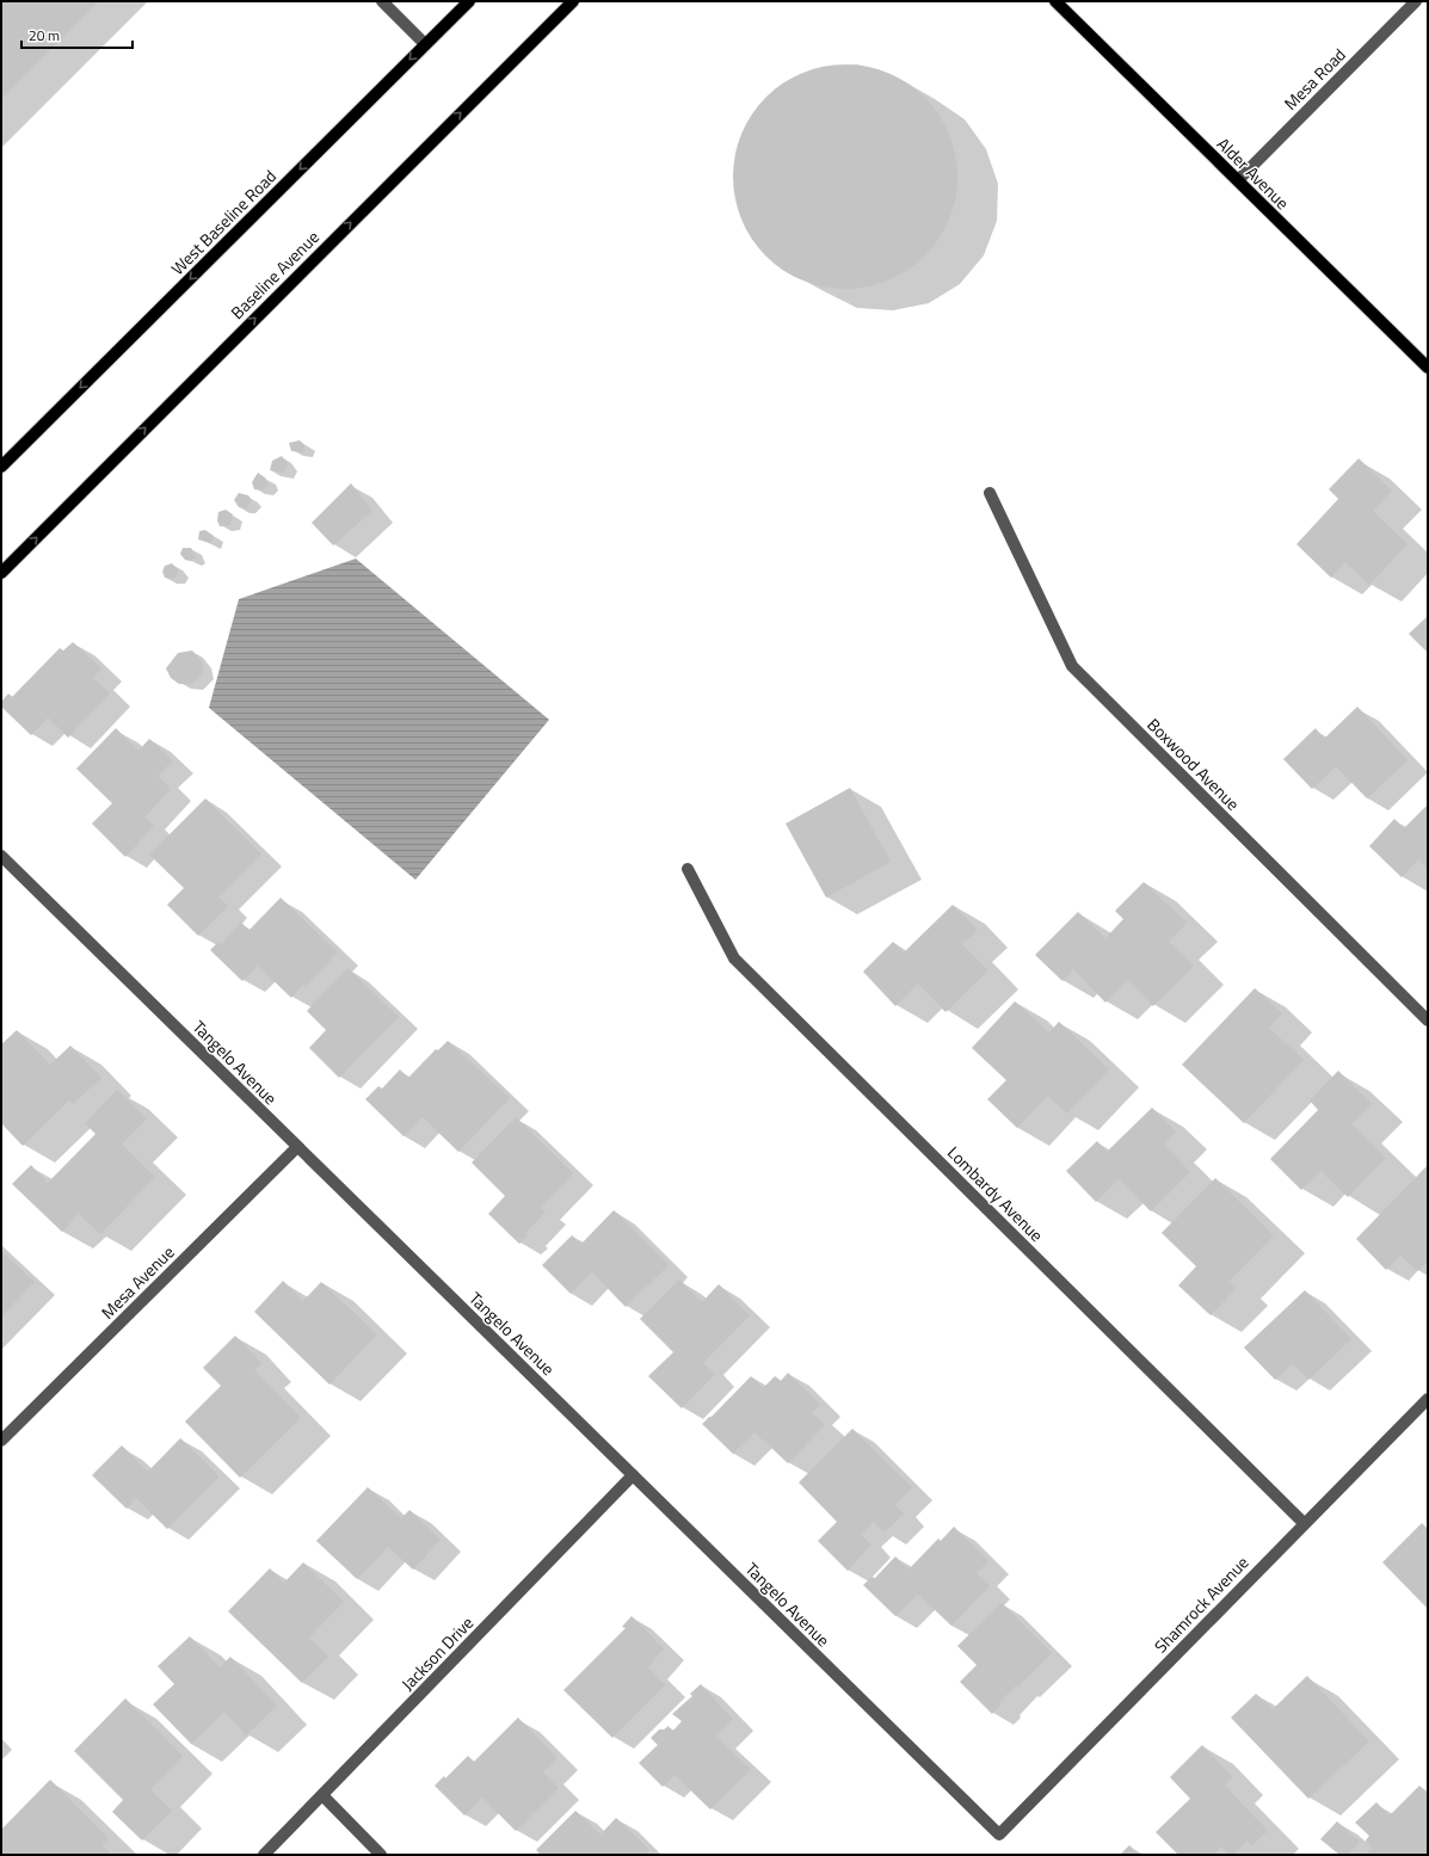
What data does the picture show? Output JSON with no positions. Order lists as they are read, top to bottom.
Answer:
{
  "streets": {
    "main road": ["Alder Avenue", "West Baseline Road", "Baseline Avenue"],
    "street": [
      "Mesa Road",
      "Boxwood Avenue",
      "Tangelo Avenue",
      "Lombardy Avenue",
      "Mesa Avenue",
      "Shamrock Avenue",
      "Jackson Drive"
    ]
  },
  "crossings": [
    ["Mesa Road", "Alder Avenue"],
    ["Tangelo Avenue", "Mesa Avenue"],
    ["Tangelo Avenue", "Shamrock Avenue"],
    ["Tangelo Avenue", "Jackson Drive"],
    ["Lombardy Avenue", "Shamrock Avenue"]
  ],
  "one_way": ["West Baseline Road", "Baseline Avenue"],
  "scale_bar": "20 m"
}
